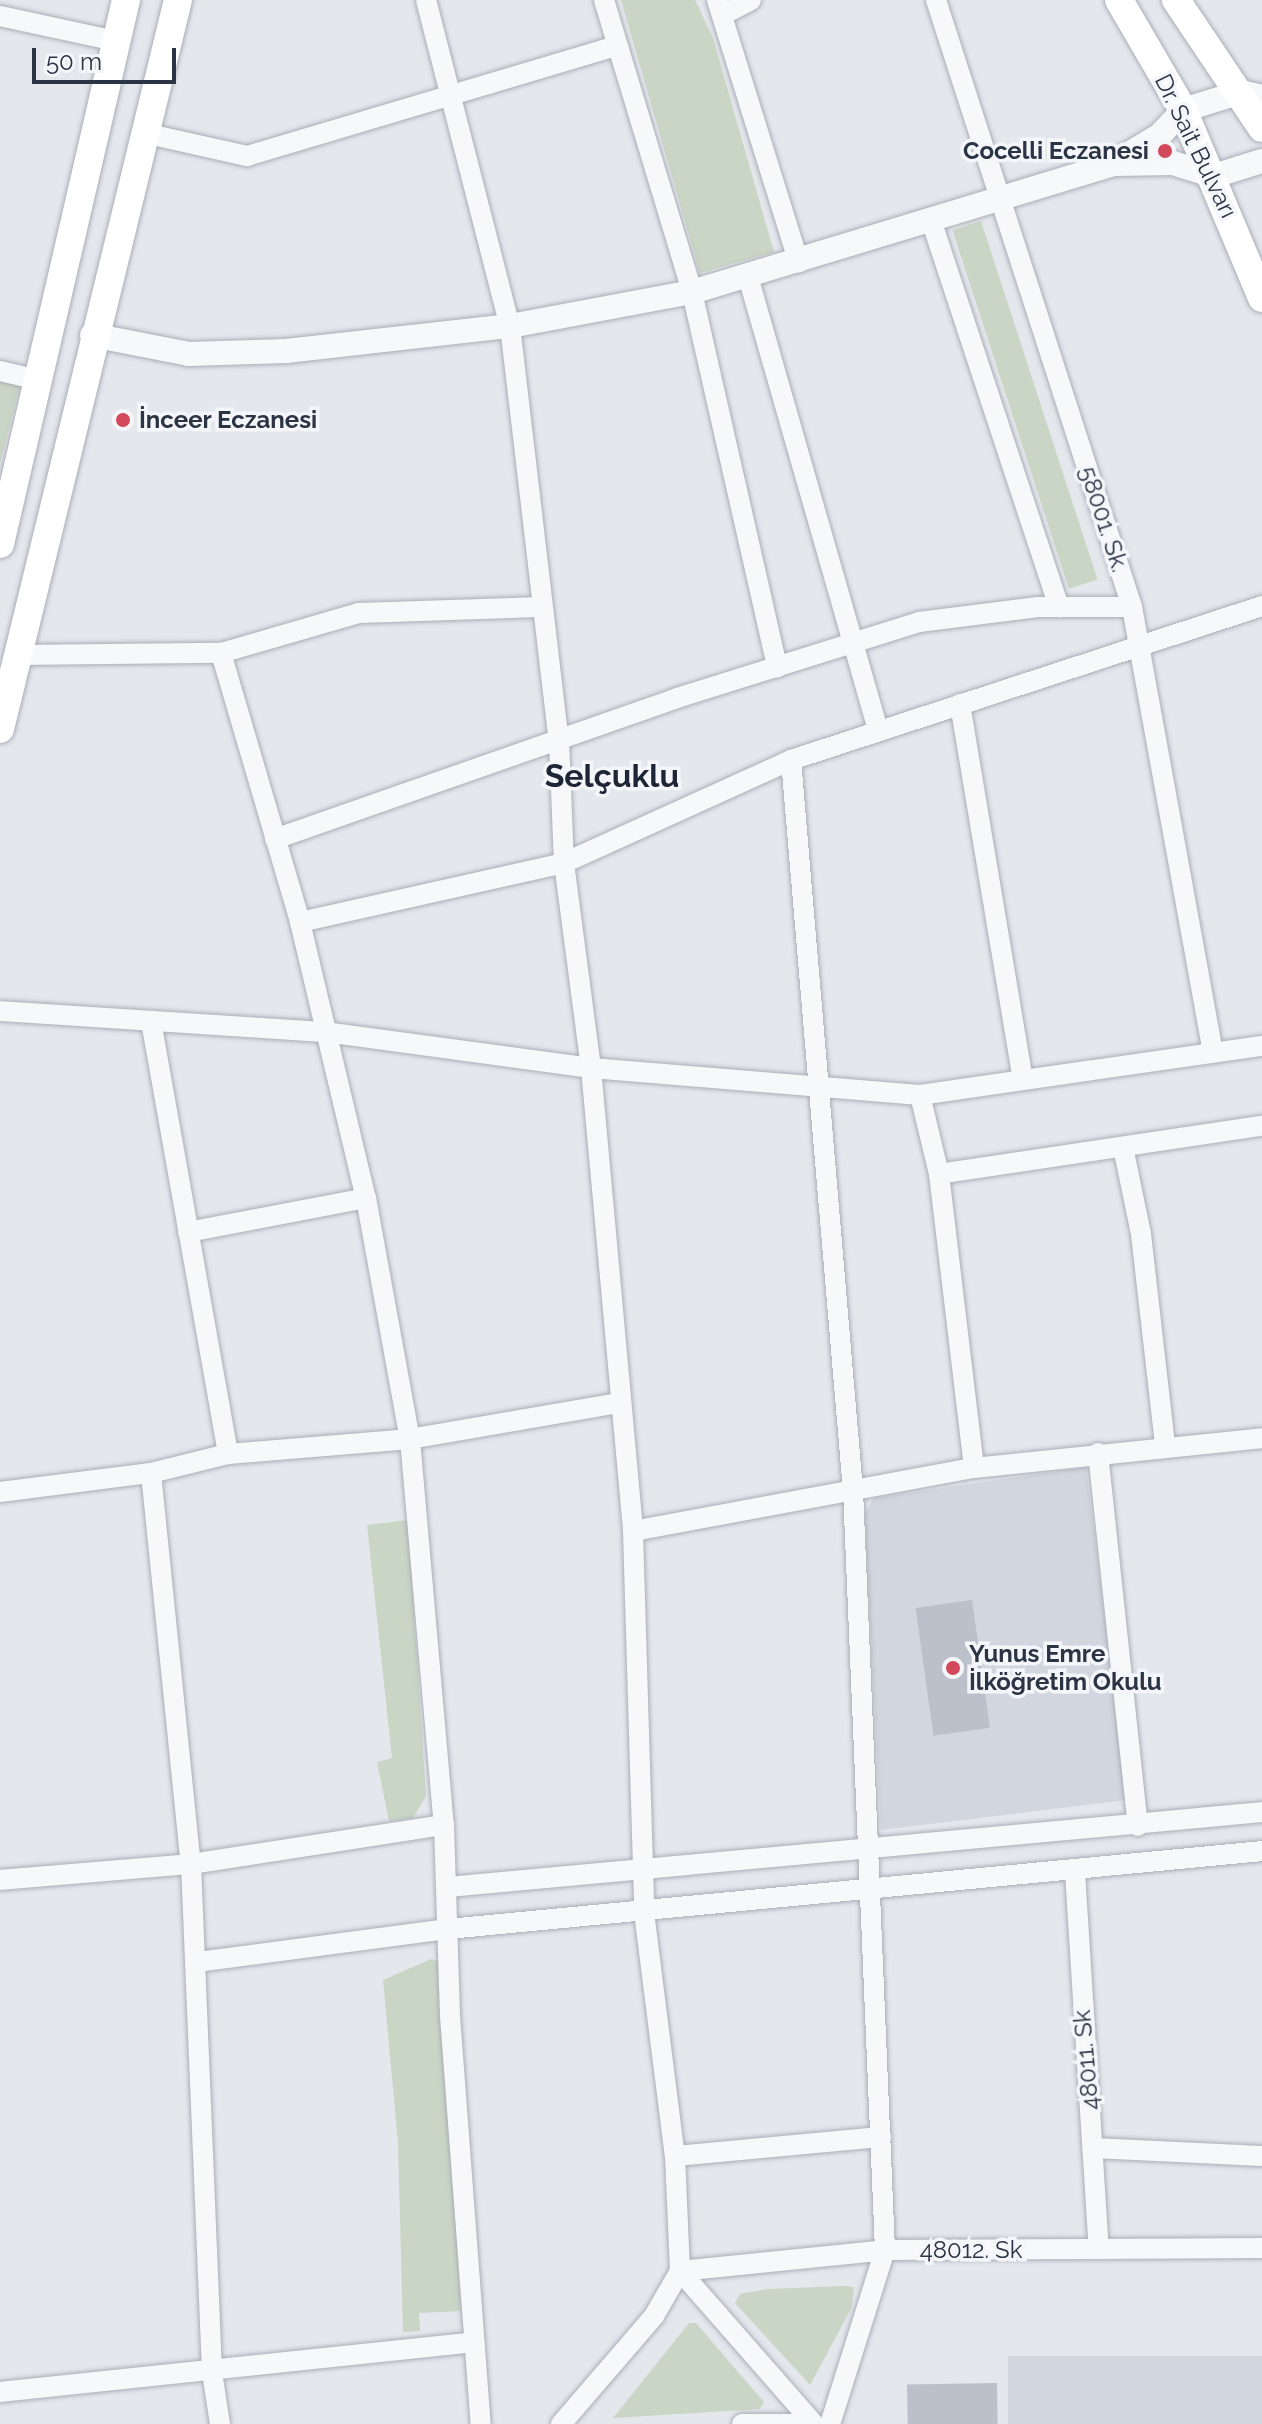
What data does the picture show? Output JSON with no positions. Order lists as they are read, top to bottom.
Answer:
{
  "streets": {
    "main road": ["Dr. Sait Bulvarı"],
    "street": ["58001. Sk.", "48011. Sk", "48012. Sk"]
  },
  "crossings": [
    ["48011. Sk", "48012. Sk"]
  ],
  "districts": ["Selçuklu"],
  "places": ["Cocelli Eczanesi", "İnceer Eczanesi", "Yunus Emre İlköğretim Okulu"],
  "scale_bar": "50 m"
}
